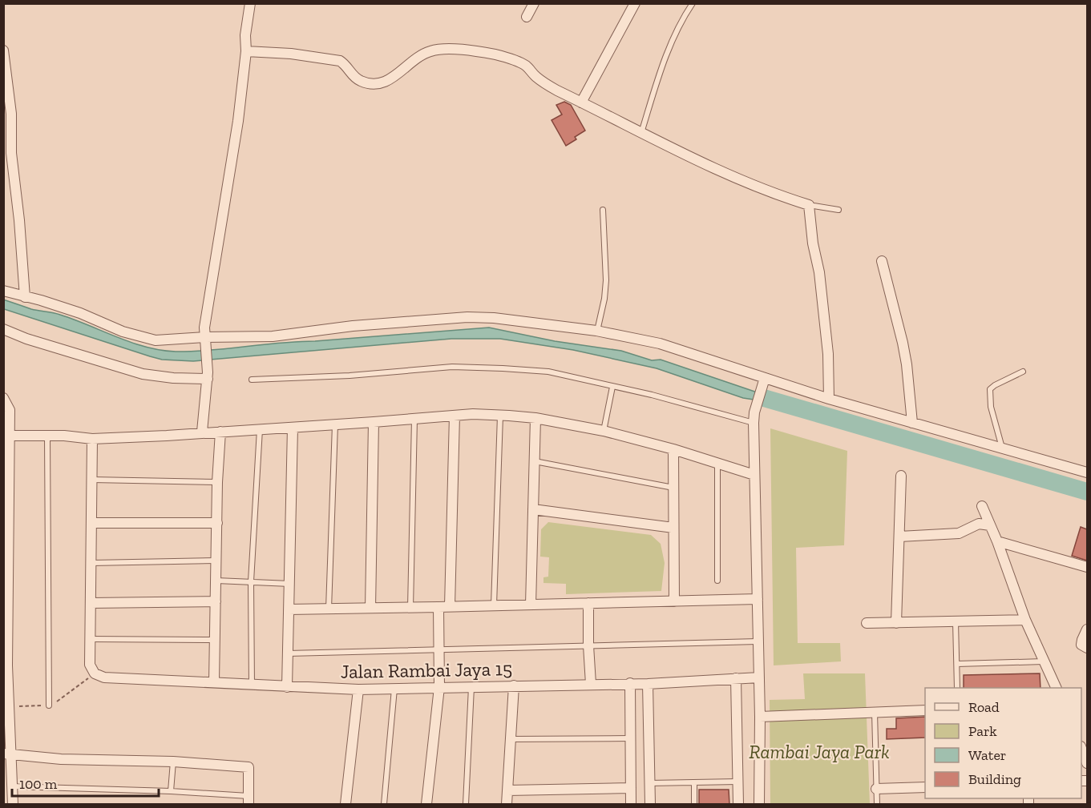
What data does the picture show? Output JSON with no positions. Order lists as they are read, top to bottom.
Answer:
{
  "streets": {
    "street": ["Jalan Rambai Jaya 15"]
  },
  "parks": ["Rambai Jaya Park"],
  "legend": [
    "Road",
    "Park",
    "Water",
    "Building"
  ],
  "scale_bar": "100 m"
}
